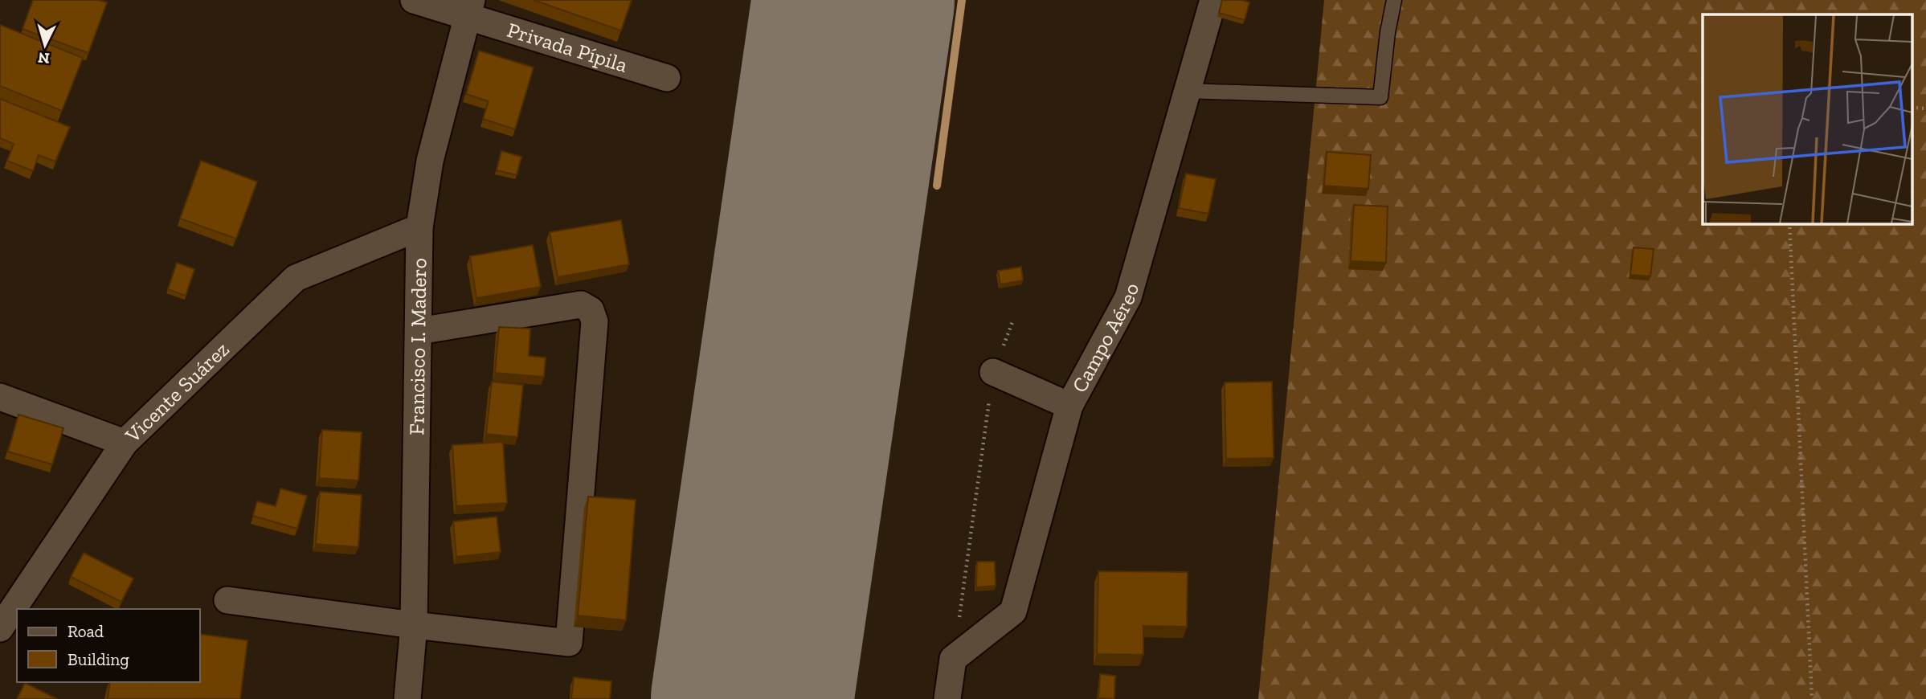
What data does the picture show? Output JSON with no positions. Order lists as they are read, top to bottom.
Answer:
{
  "streets": {
    "street": [
      "Privada Pípila",
      "Campo Aéreo",
      "Francisco I. Madero",
      "Vicente Suárez"
    ]
  },
  "crossings": [
    ["Privada Pípila", "Francisco I. Madero"],
    ["Francisco I. Madero", "Vicente Suárez"]
  ],
  "legend": ["Road", "Building"],
  "north": "bottom"
}
